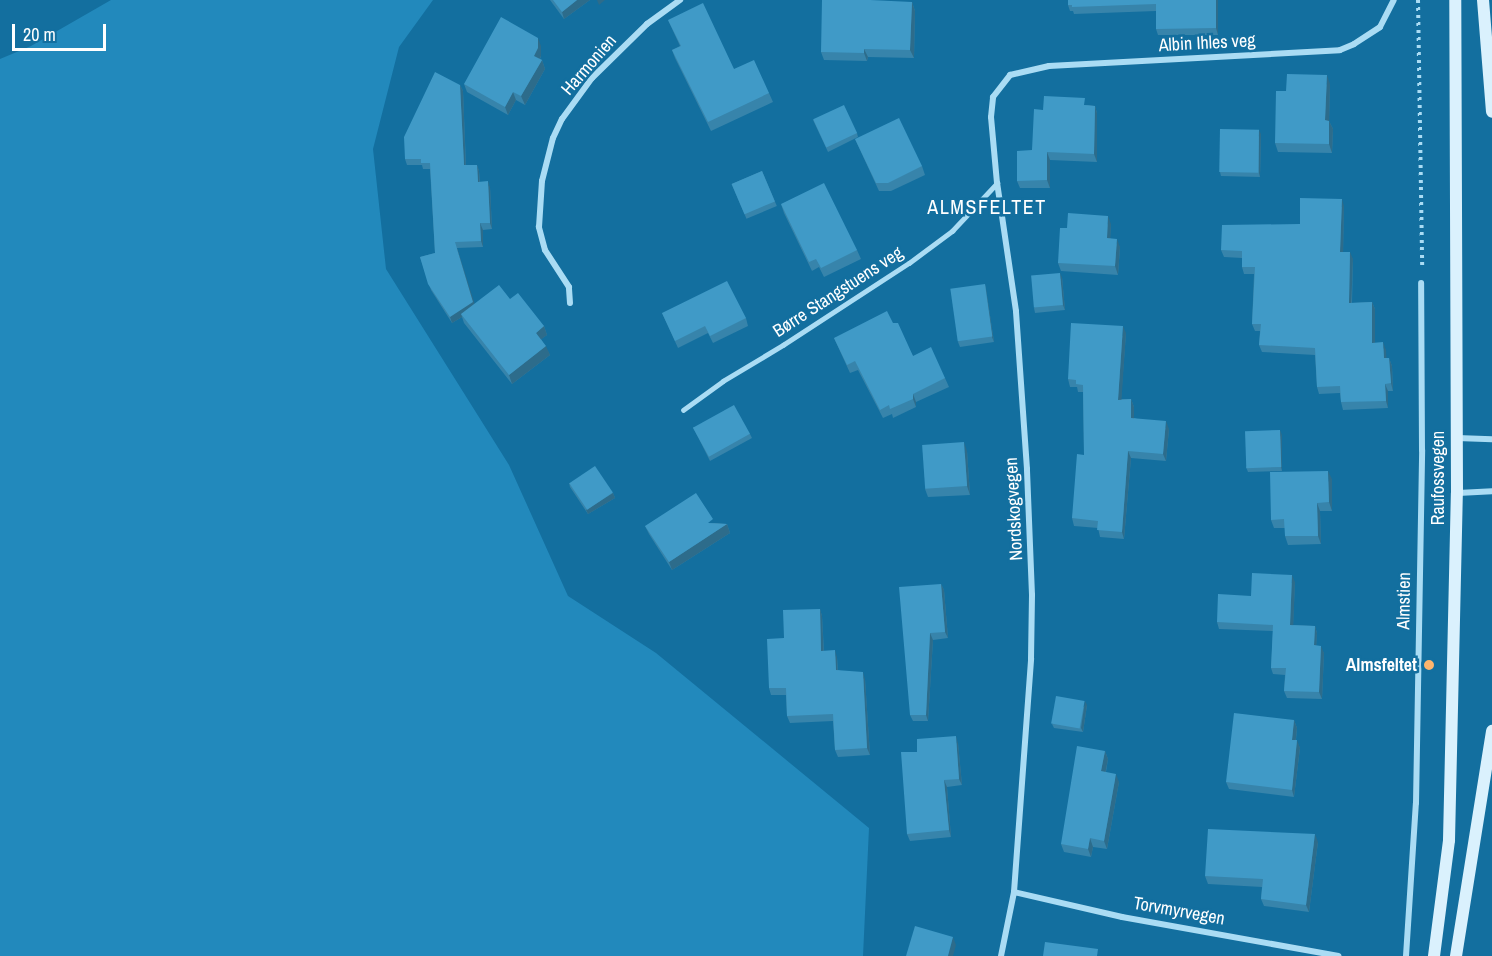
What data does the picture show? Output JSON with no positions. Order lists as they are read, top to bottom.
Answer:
{
  "streets": {
    "main road": ["Raufossvegen"],
    "street": [
      "Albin Ihles veg",
      "Harmonien",
      "Nordskogvegen",
      "Almstien",
      "Torvmyrvegen"
    ],
    "lane": ["Børre Stangstuens veg"]
  },
  "crossings": [
    ["Albin Ihles veg", "Nordskogvegen"],
    ["Børre Stangstuens veg", "Nordskogvegen"],
    ["Nordskogvegen", "Torvmyrvegen"]
  ],
  "districts": ["ALMSFELTET"],
  "places": ["Almsfeltet"],
  "scale_bar": "20 m"
}
